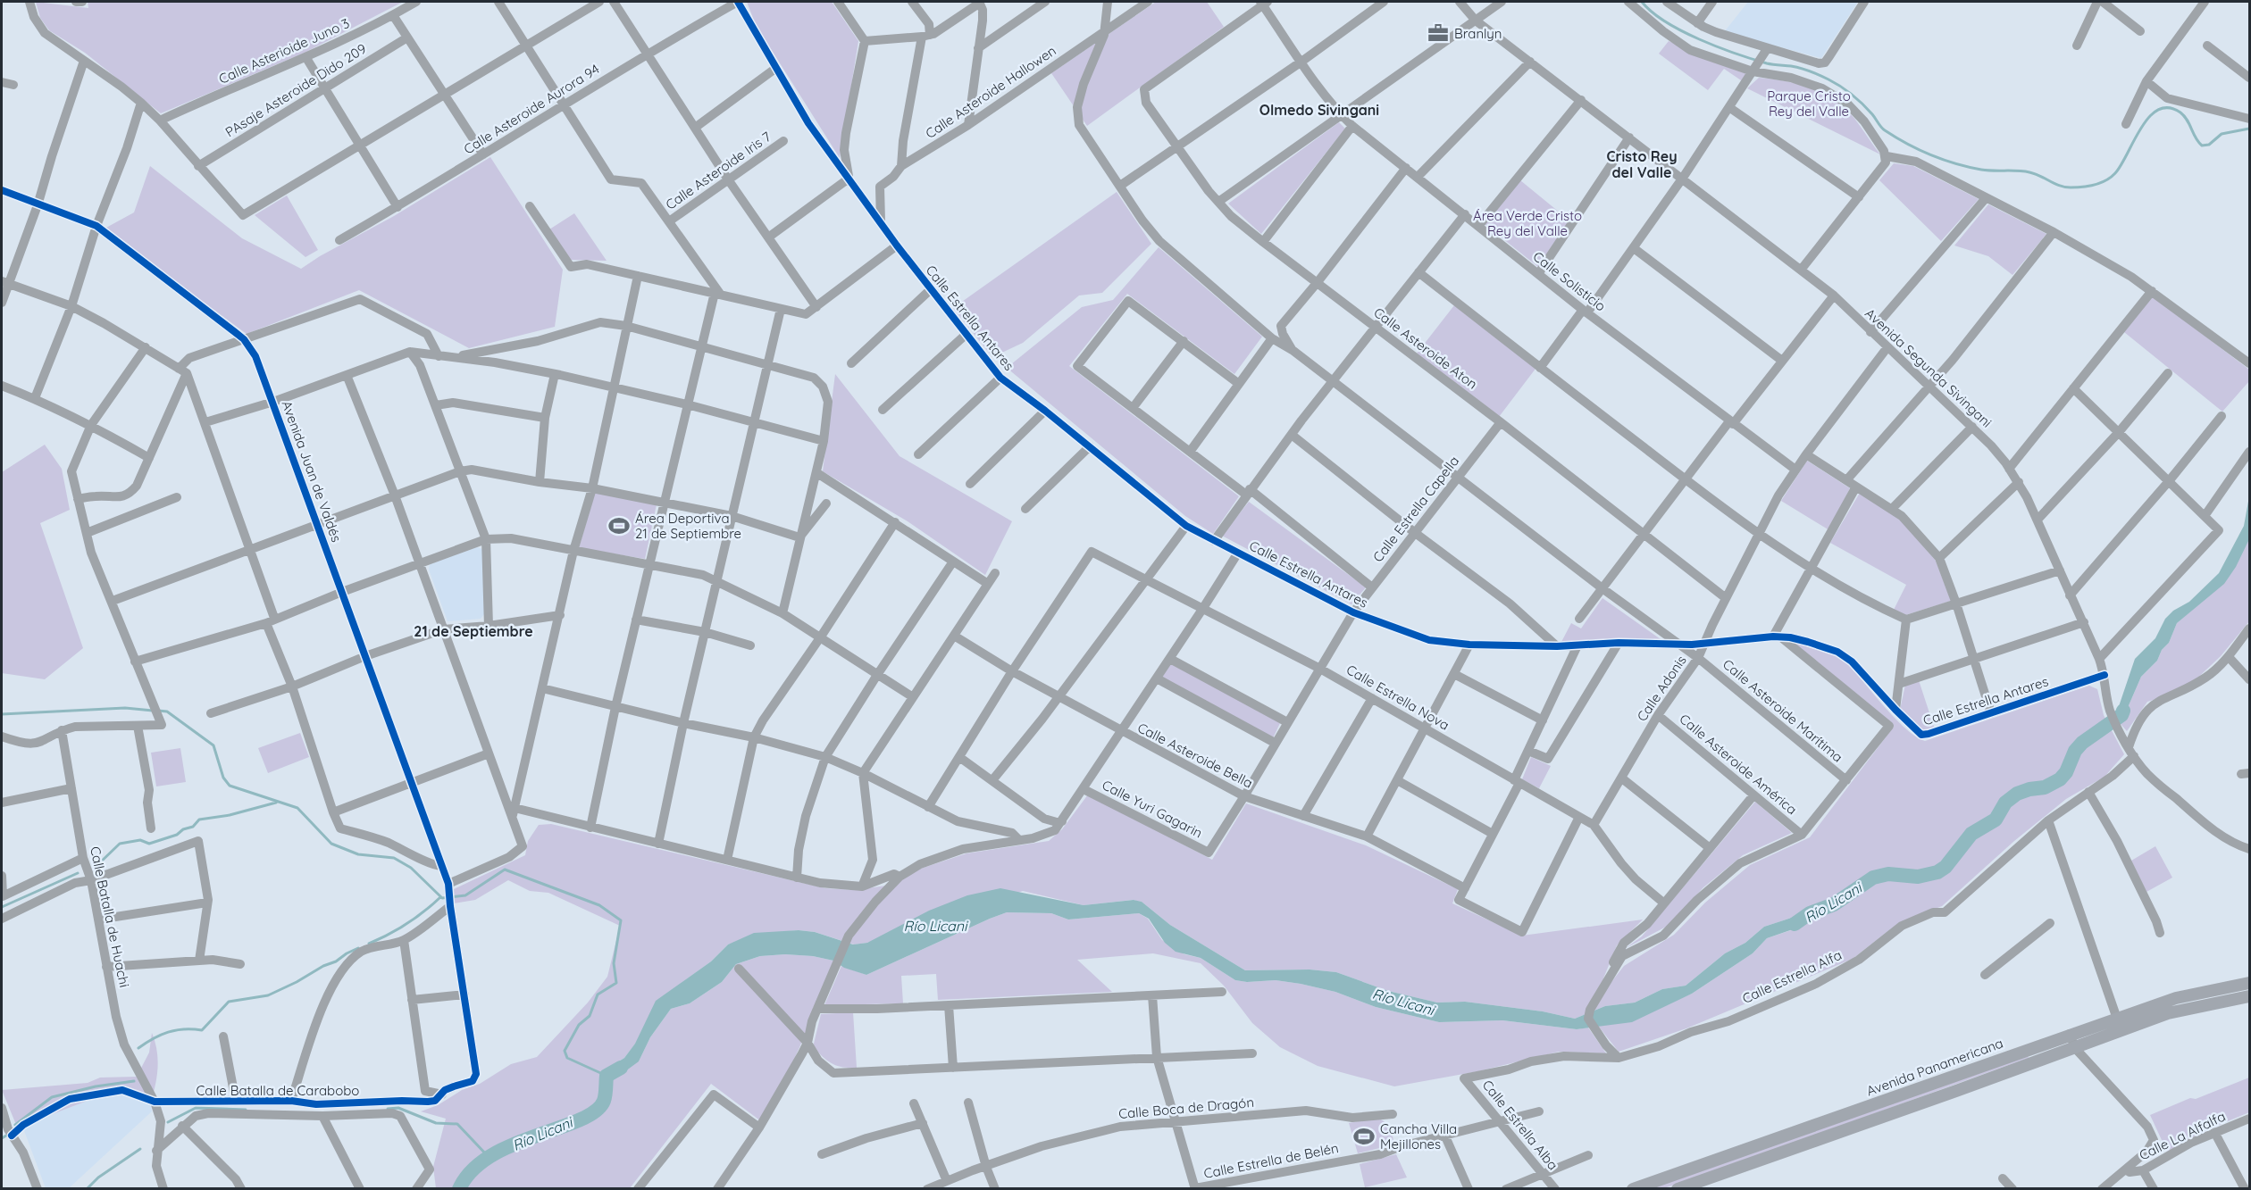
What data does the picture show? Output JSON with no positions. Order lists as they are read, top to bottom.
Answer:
{
  "streets": {
    "main road": ["Avenida Panamericana"],
    "street": [
      "Calle Asterioide Juno 3",
      "PAsaje Asteroide Dido 209",
      "Calle Asteroide Hallowen",
      "Calle Asteroide Aurora 94",
      "Calle Asteroide Iris 7",
      "Calle Solisticio",
      "Calle Estrella Antares",
      "Calle Asteroide Aton",
      "Avenida Segunda Sivingani",
      "Avenida Juan de Valdés",
      "Calle Estrella Capella",
      "Calle Adonis",
      "Calle Estrella Nova",
      "Calle Asteroide Marítima",
      "Calle Asteroide Bella",
      "Calle Asteroide América",
      "Calle Yuri Gagarin",
      "Calle Batalla de Huachi",
      "Calle Estrella Alfa",
      "Calle Batalla de Carabobo",
      "Calle Boca de Dragón",
      "Calle Estrella Alba",
      "Calle La Alfalfa",
      "Calle Estrella de Belén"
    ]
  },
  "crossings": [
    ["Calle Asteroide Hallowen", "Calle Estrella Antares"],
    ["Calle Asteroide Hallowen", "Calle Asteroide Marítima"],
    ["Calle Asteroide Aurora 94", "Calle Estrella Antares"],
    ["Calle Solisticio", "Calle Asteroide Aton"],
    ["Calle Solisticio", "Calle Adonis"],
    ["Calle Estrella Antares", "Avenida Segunda Sivingani"],
    ["Calle Estrella Antares", "Calle Estrella Capella"],
    ["Calle Estrella Antares", "Calle Adonis"],
    ["Calle Estrella Antares", "Calle Asteroide Marítima"],
    ["Calle Asteroide Aton", "Calle Estrella Capella"],
    ["Calle Asteroide Aton", "Calle Adonis"],
    ["Avenida Segunda Sivingani", "Calle Adonis"],
    ["Avenida Segunda Sivingani", "Calle Estrella Alfa"],
    ["Avenida Juan de Valdés", "Calle Batalla de Carabobo"],
    ["Calle Estrella Capella", "Calle Estrella Nova"],
    ["Calle Estrella Capella", "Calle Asteroide Marítima"],
    ["Calle Estrella Capella", "Calle Asteroide Bella"],
    ["Calle Estrella Capella", "Calle Yuri Gagarin"],
    ["Calle Adonis", "Calle Estrella Nova"],
    ["Calle Adonis", "Calle Asteroide Marítima"],
    ["Calle Adonis", "Calle Asteroide América"],
    ["Calle Estrella Nova", "Calle Asteroide Bella"],
    ["Calle Batalla de Huachi", "Calle Batalla de Carabobo"],
    ["Calle Estrella Alfa", "Calle Estrella Alba"],
    ["Calle Estrella Alba", "Calle Estrella de Belén"]
  ],
  "districts": ["Olmedo Sivingani", "Cristo Rey del Valle", "21 de Septiembre"],
  "water": ["Río Licani"],
  "parks": ["Parque Cristo Rey del Valle", "Área Verde Cristo Rey del Valle"],
  "places": {
    "office": ["Branlyn"],
    "sports": ["Área Deportiva 21 de Septiembre", "Cancha Villa Mejillones"]
  }
}
